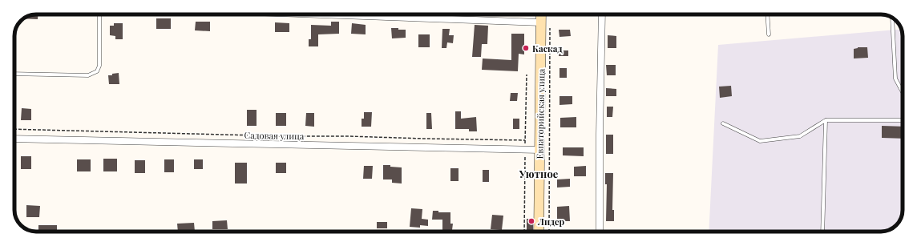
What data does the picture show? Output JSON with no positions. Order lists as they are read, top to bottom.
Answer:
{
  "streets": {
    "main road": ["Евпаторийская улица"],
    "street": ["Садовая улица"]
  },
  "crossings": [
    ["Евпаторийская улица", "Садовая улица"]
  ],
  "districts": ["Уютное"],
  "places": ["Каскад", "Лидер"]
}
